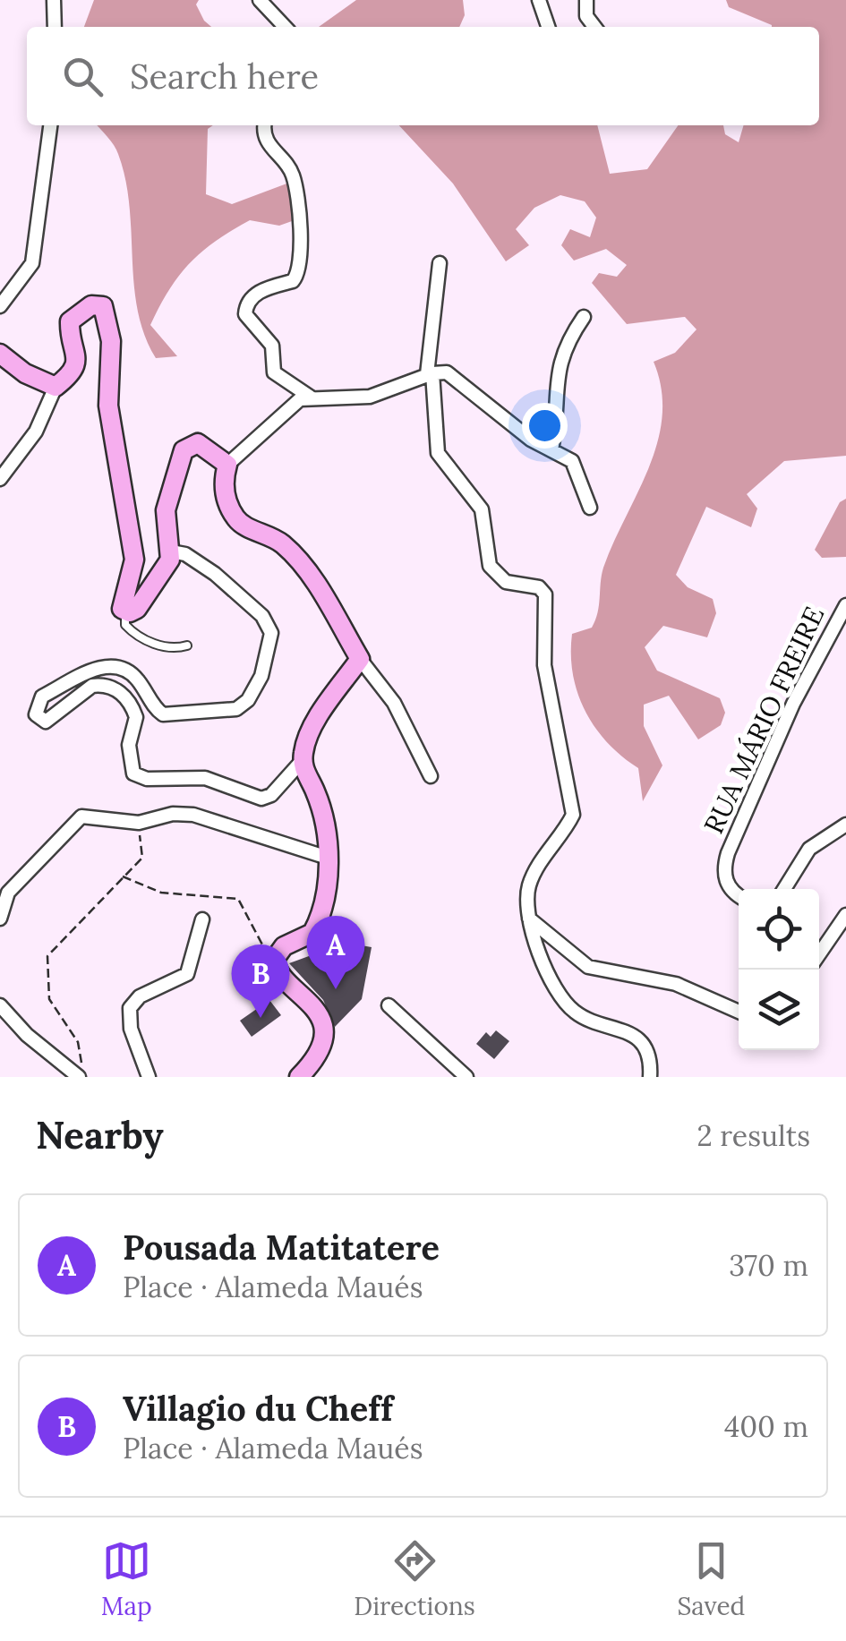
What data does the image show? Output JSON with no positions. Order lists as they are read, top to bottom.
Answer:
{
  "streets": {
    "street": ["RUA MÁRIO FREIRE"]
  },
  "page": {
    "search": "Search here",
    "pins": ["A", "B"],
    "heading": ["Nearby", "2 results"],
    "list": [
      {
        "mark": "A",
        "name": "Pousada Matitatere",
        "note": "Place · Alameda Maués",
        "value": "370 m"
      },
      {
        "mark": "B",
        "name": "Villagio du Cheff",
        "note": "Place · Alameda Maués",
        "value": "400 m"
      }
    ],
    "nav": ["Map", "Directions", "Saved"]
  }
}
